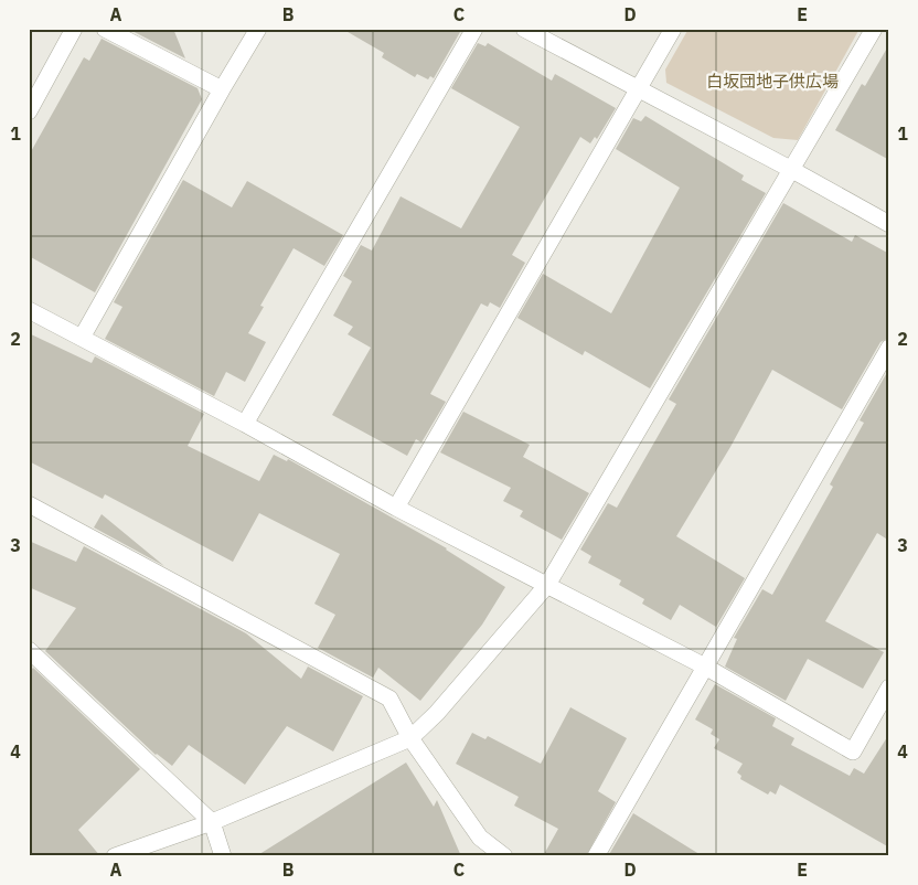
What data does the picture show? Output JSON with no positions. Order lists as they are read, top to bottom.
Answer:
{
  "parks": ["白坂団地子供広場"],
  "grid": {
    "columns": [
      "A",
      "B",
      "C",
      "D",
      "E"
    ],
    "rows": [
      "1",
      "2",
      "3",
      "4"
    ]
  }
}
